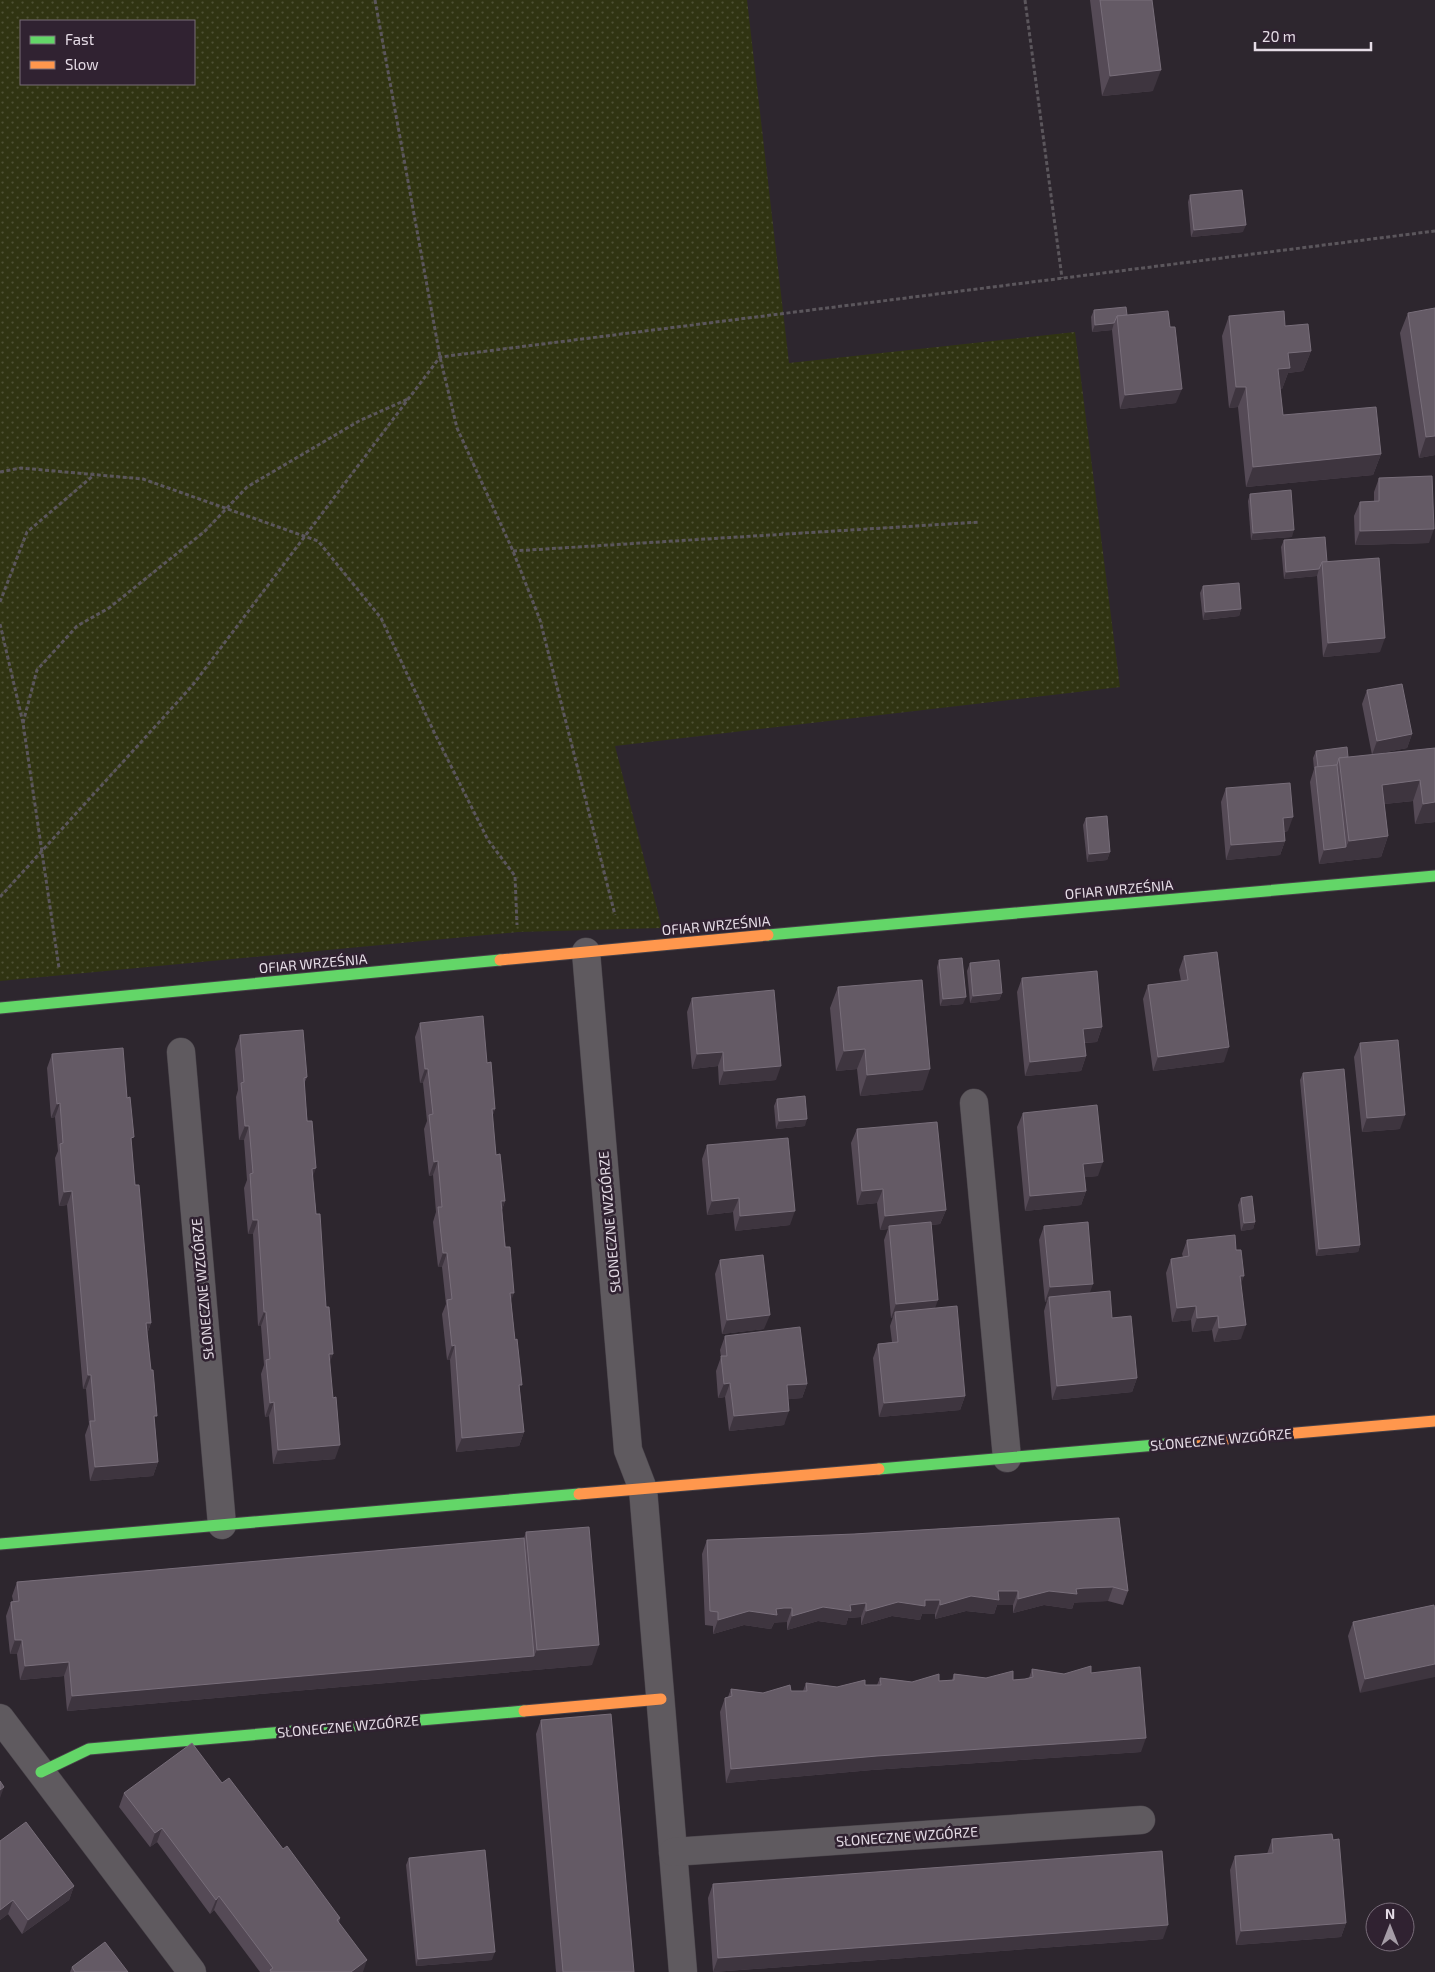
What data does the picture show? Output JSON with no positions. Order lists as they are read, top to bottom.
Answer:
{
  "streets": {
    "street": ["OFIAR WRZEŚNIA", "SŁONECZNE WZGÓRZE"]
  },
  "crossings": [
    ["OFIAR WRZEŚNIA", "SŁONECZNE WZGÓRZE"]
  ],
  "legend": ["Fast", "Slow"],
  "scale_bar": "20 m",
  "north": "top"
}
